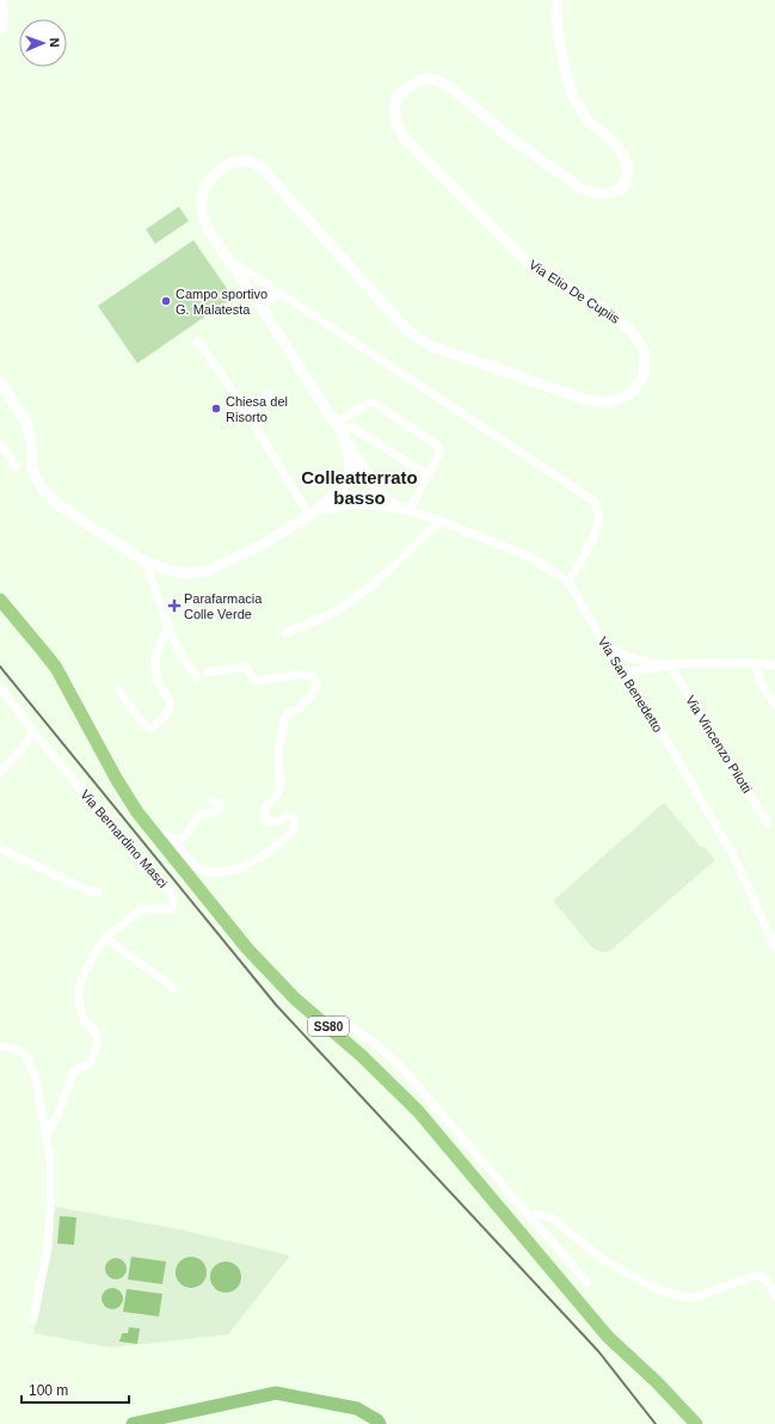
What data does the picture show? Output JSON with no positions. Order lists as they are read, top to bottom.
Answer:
{
  "streets": {
    "main road": ["SS80"],
    "street": [
      "Via Elio De Cupiis",
      "Via San Benedetto",
      "Via Vincenzo Pilotti",
      "Via Bernardino Masci"
    ]
  },
  "districts": ["Colleatterrato basso"],
  "places": {
    "other": ["Campo sportivo G. Malatesta", "Chiesa del Risorto"],
    "health": ["Parafarmacia Colle Verde"]
  },
  "scale_bar": "100 m",
  "north": "right"
}
